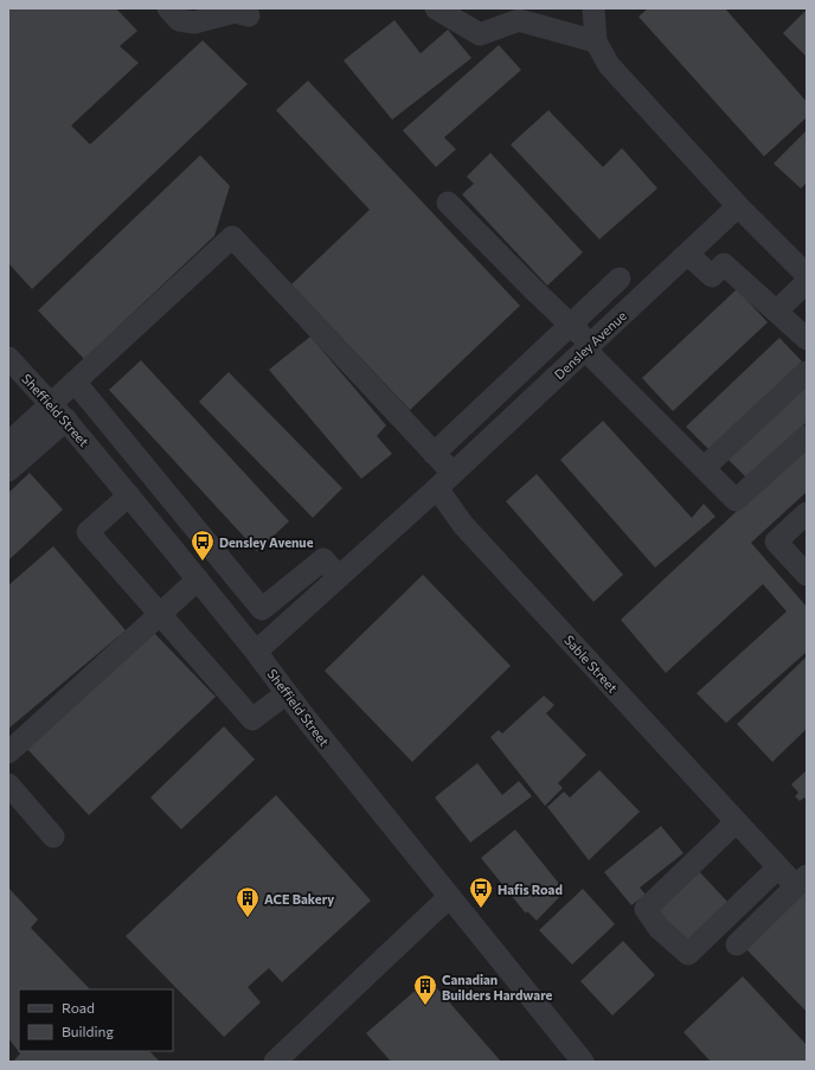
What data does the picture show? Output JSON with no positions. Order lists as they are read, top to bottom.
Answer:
{
  "streets": {
    "street": ["Densley Avenue", "Sheffield Street", "Sable Street"]
  },
  "crossings": [
    ["Densley Avenue", "Sheffield Street"],
    ["Densley Avenue", "Sable Street"]
  ],
  "places": {
    "bus stop": ["Densley Avenue", "Hafis Road"],
    "building": ["ACE Bakery", "Canadian Builders Hardware"]
  },
  "legend": ["Road", "Building"]
}
